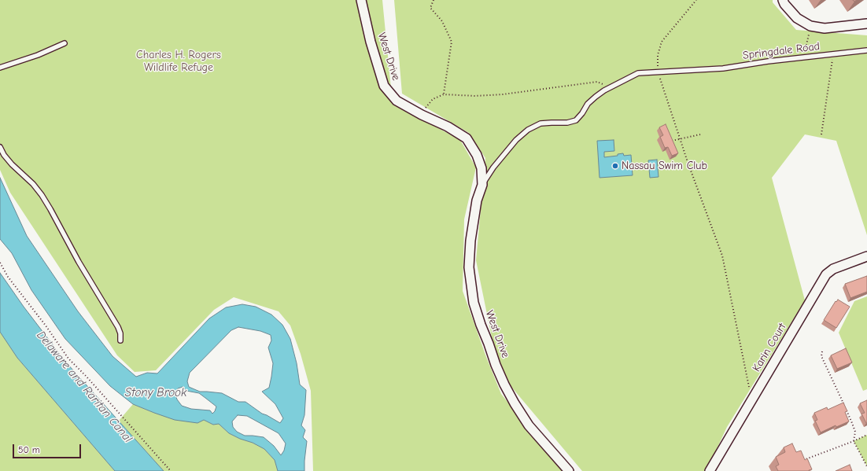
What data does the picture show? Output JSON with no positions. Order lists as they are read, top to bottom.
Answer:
{
  "streets": {
    "street": ["West Drive", "Karin Court"],
    "lane": ["Springdale Road"]
  },
  "crossings": [
    ["Springdale Road", "West Drive"]
  ],
  "water": ["Delaware and Raritan Canal", "Stony Brook"],
  "parks": ["Charles H. Rogers Wildlife Refuge"],
  "places": ["Nassau Swim Club"],
  "scale_bar": "50 m"
}
